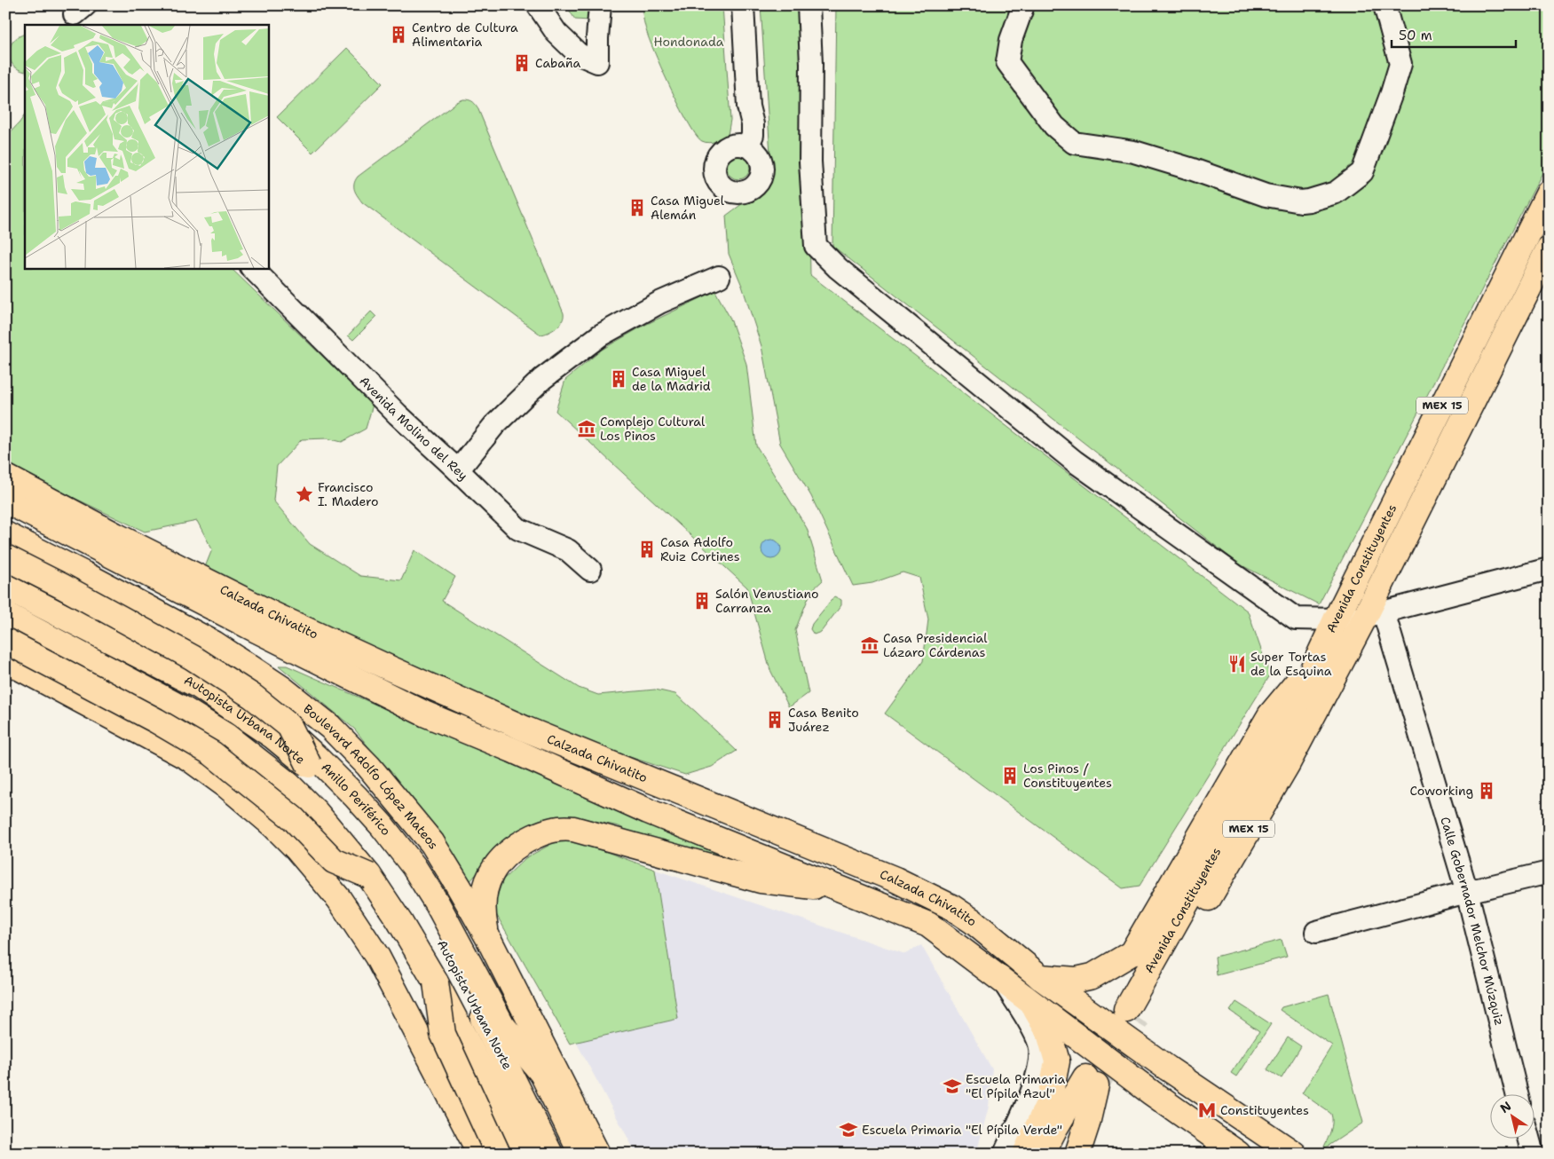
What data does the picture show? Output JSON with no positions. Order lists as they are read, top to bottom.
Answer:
{
  "streets": {
    "main road": [
      "MEX 15",
      "Avenida Constituyentes",
      "Calzada Chivatito",
      "Autopista Urbana Norte",
      "Boulevard Adolfo López Mateos",
      "Anillo Periférico"
    ],
    "street": ["Avenida Molino del Rey", "Calle Gobernador Melchor Múzquiz"]
  },
  "crossings": [
    ["Avenida Constituyentes", "Calle Gobernador Melchor Múzquiz"]
  ],
  "parks": ["Hondonada"],
  "places": {
    "building": [
      "Centro de Cultura Alimentaria",
      "Cabaña",
      "Casa Miguel Alemán",
      "Casa Miguel de la Madrid",
      "Casa Adolfo Ruiz Cortines",
      "Salón Venustiano Carranza",
      "Casa Benito Juárez",
      "Los Pinos / Constituyentes",
      "Coworking"
    ],
    "museum": ["Complejo Cultural Los Pinos", "Casa Presidencial Lázaro Cárdenas"],
    "place": ["Francisco I. Madero"],
    "restaurant": ["Super Tortas de la Esquina"],
    "school or university": ["Escuela Primaria \"El Pípila Azul\"", "Escuela Primaria \"El Pípila Verde\""],
    "metro station": ["Constituyentes"]
  },
  "scale_bar": "50 m",
  "north": "top left"
}
